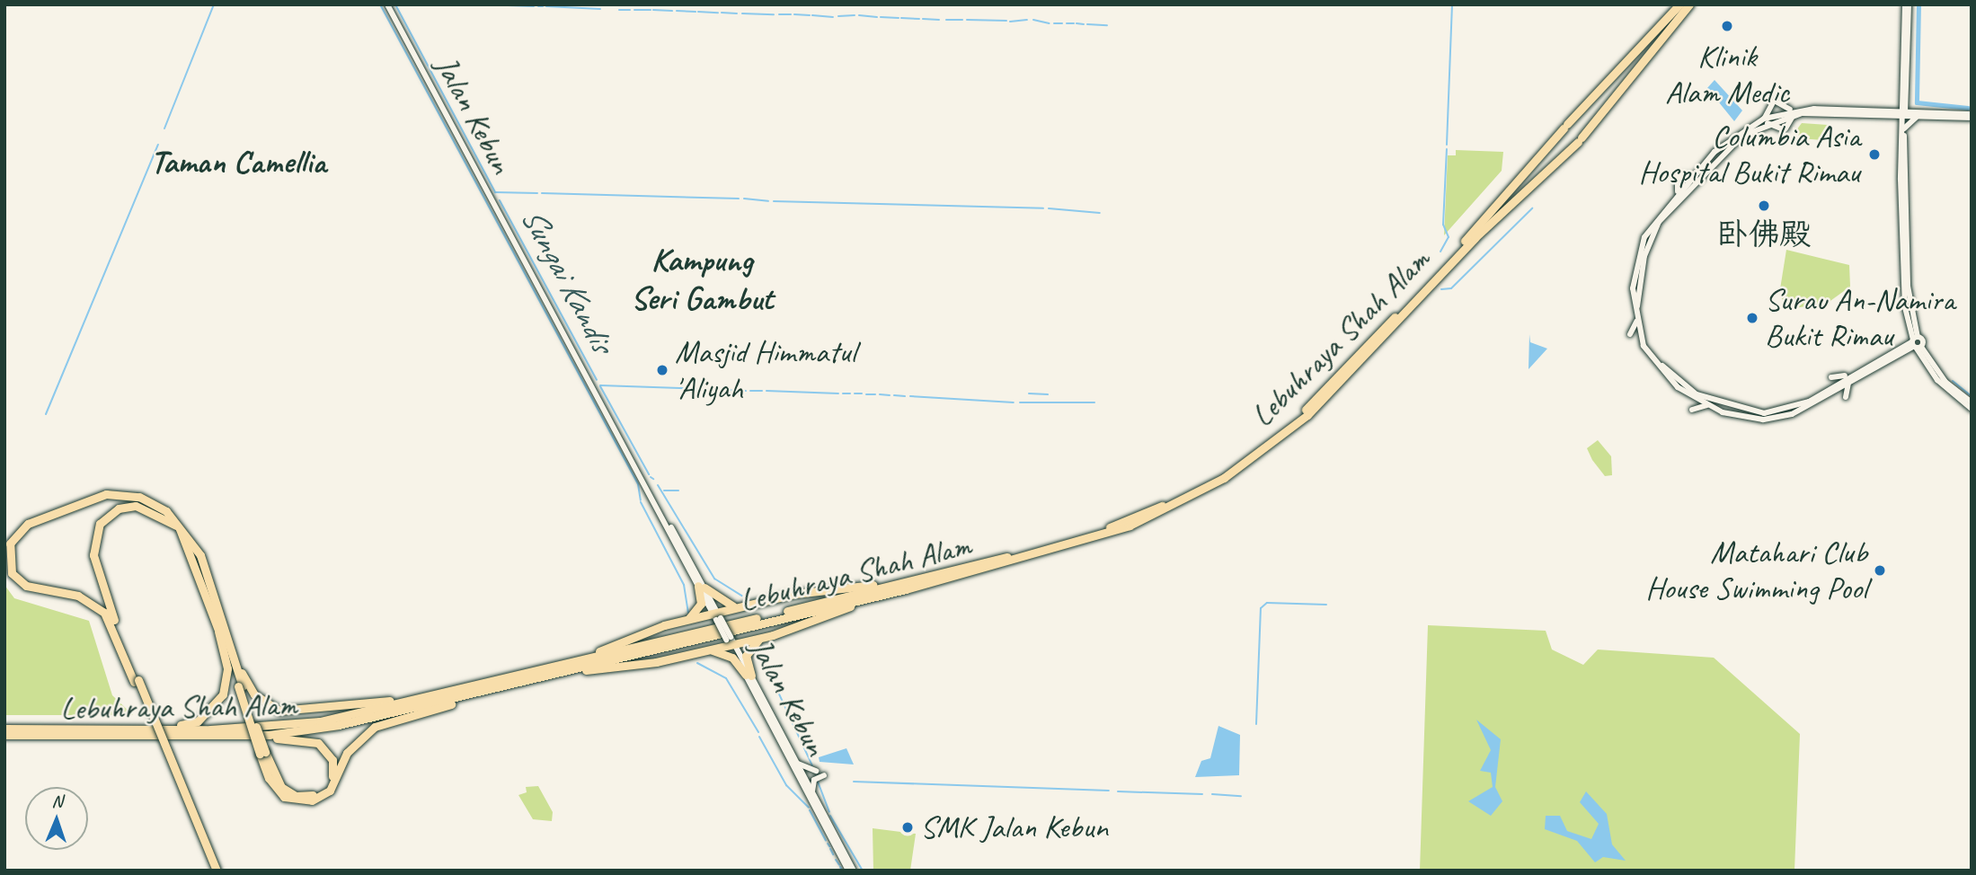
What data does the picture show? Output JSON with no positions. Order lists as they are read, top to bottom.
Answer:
{
  "streets": {
    "highway": ["Lebuhraya Shah Alam"],
    "main road": ["Jalan Kebun"]
  },
  "districts": ["Taman Camellia", "Kampung Seri Gambut"],
  "water": ["Sungai Kandis"],
  "places": [
    "Klinik Alam Medic",
    "Columbia Asia Hospital Bukit Rimau",
    "卧佛殿",
    "Surau An-Namira Bukit Rimau",
    "Masjid Himmatul 'Aliyah",
    "Matahari Club House Swimming Pool",
    "SMK Jalan Kebun"
  ],
  "north": "top"
}
